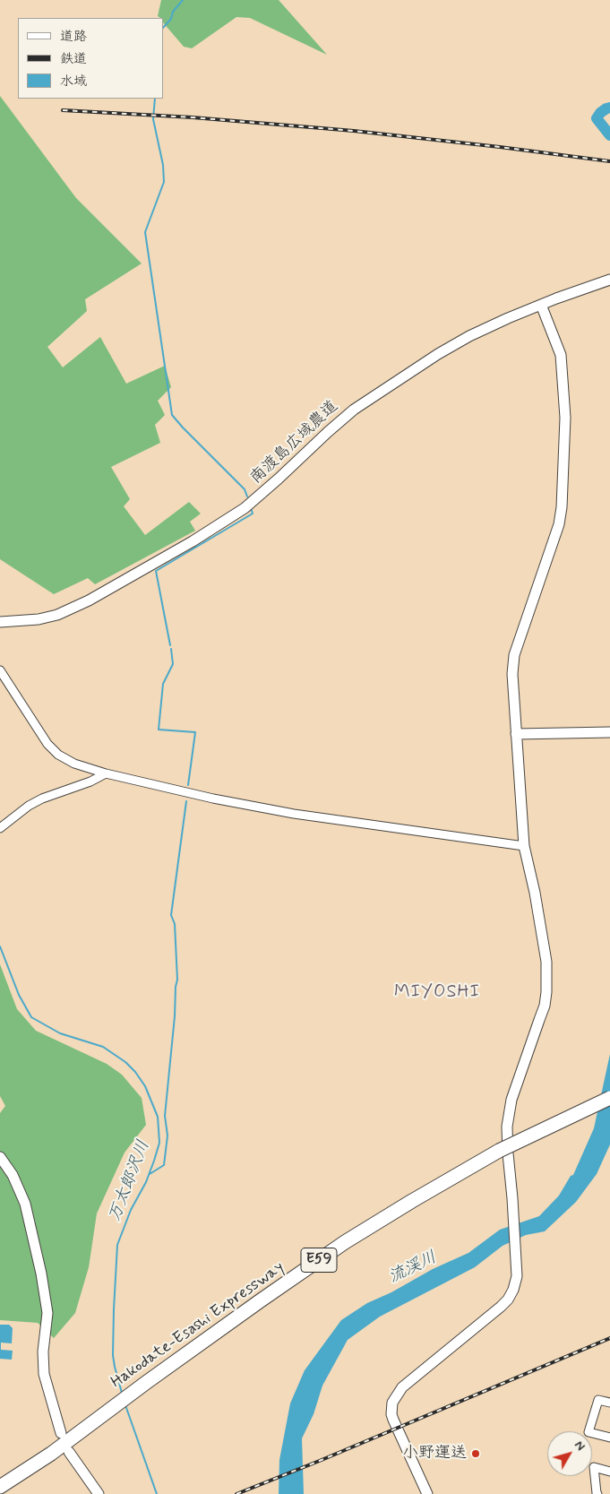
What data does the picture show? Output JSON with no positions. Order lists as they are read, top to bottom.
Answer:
{
  "streets": {
    "highway": ["E59", "Hakodate-Esashi Expressway"],
    "street": ["南渡島広域農道"]
  },
  "districts": ["MIYOSHI"],
  "water": ["万太郎沢川", "流渓川"],
  "places": ["小野運送"],
  "legend": ["道路", "鉄道", "水域"],
  "north": "top right"
}
